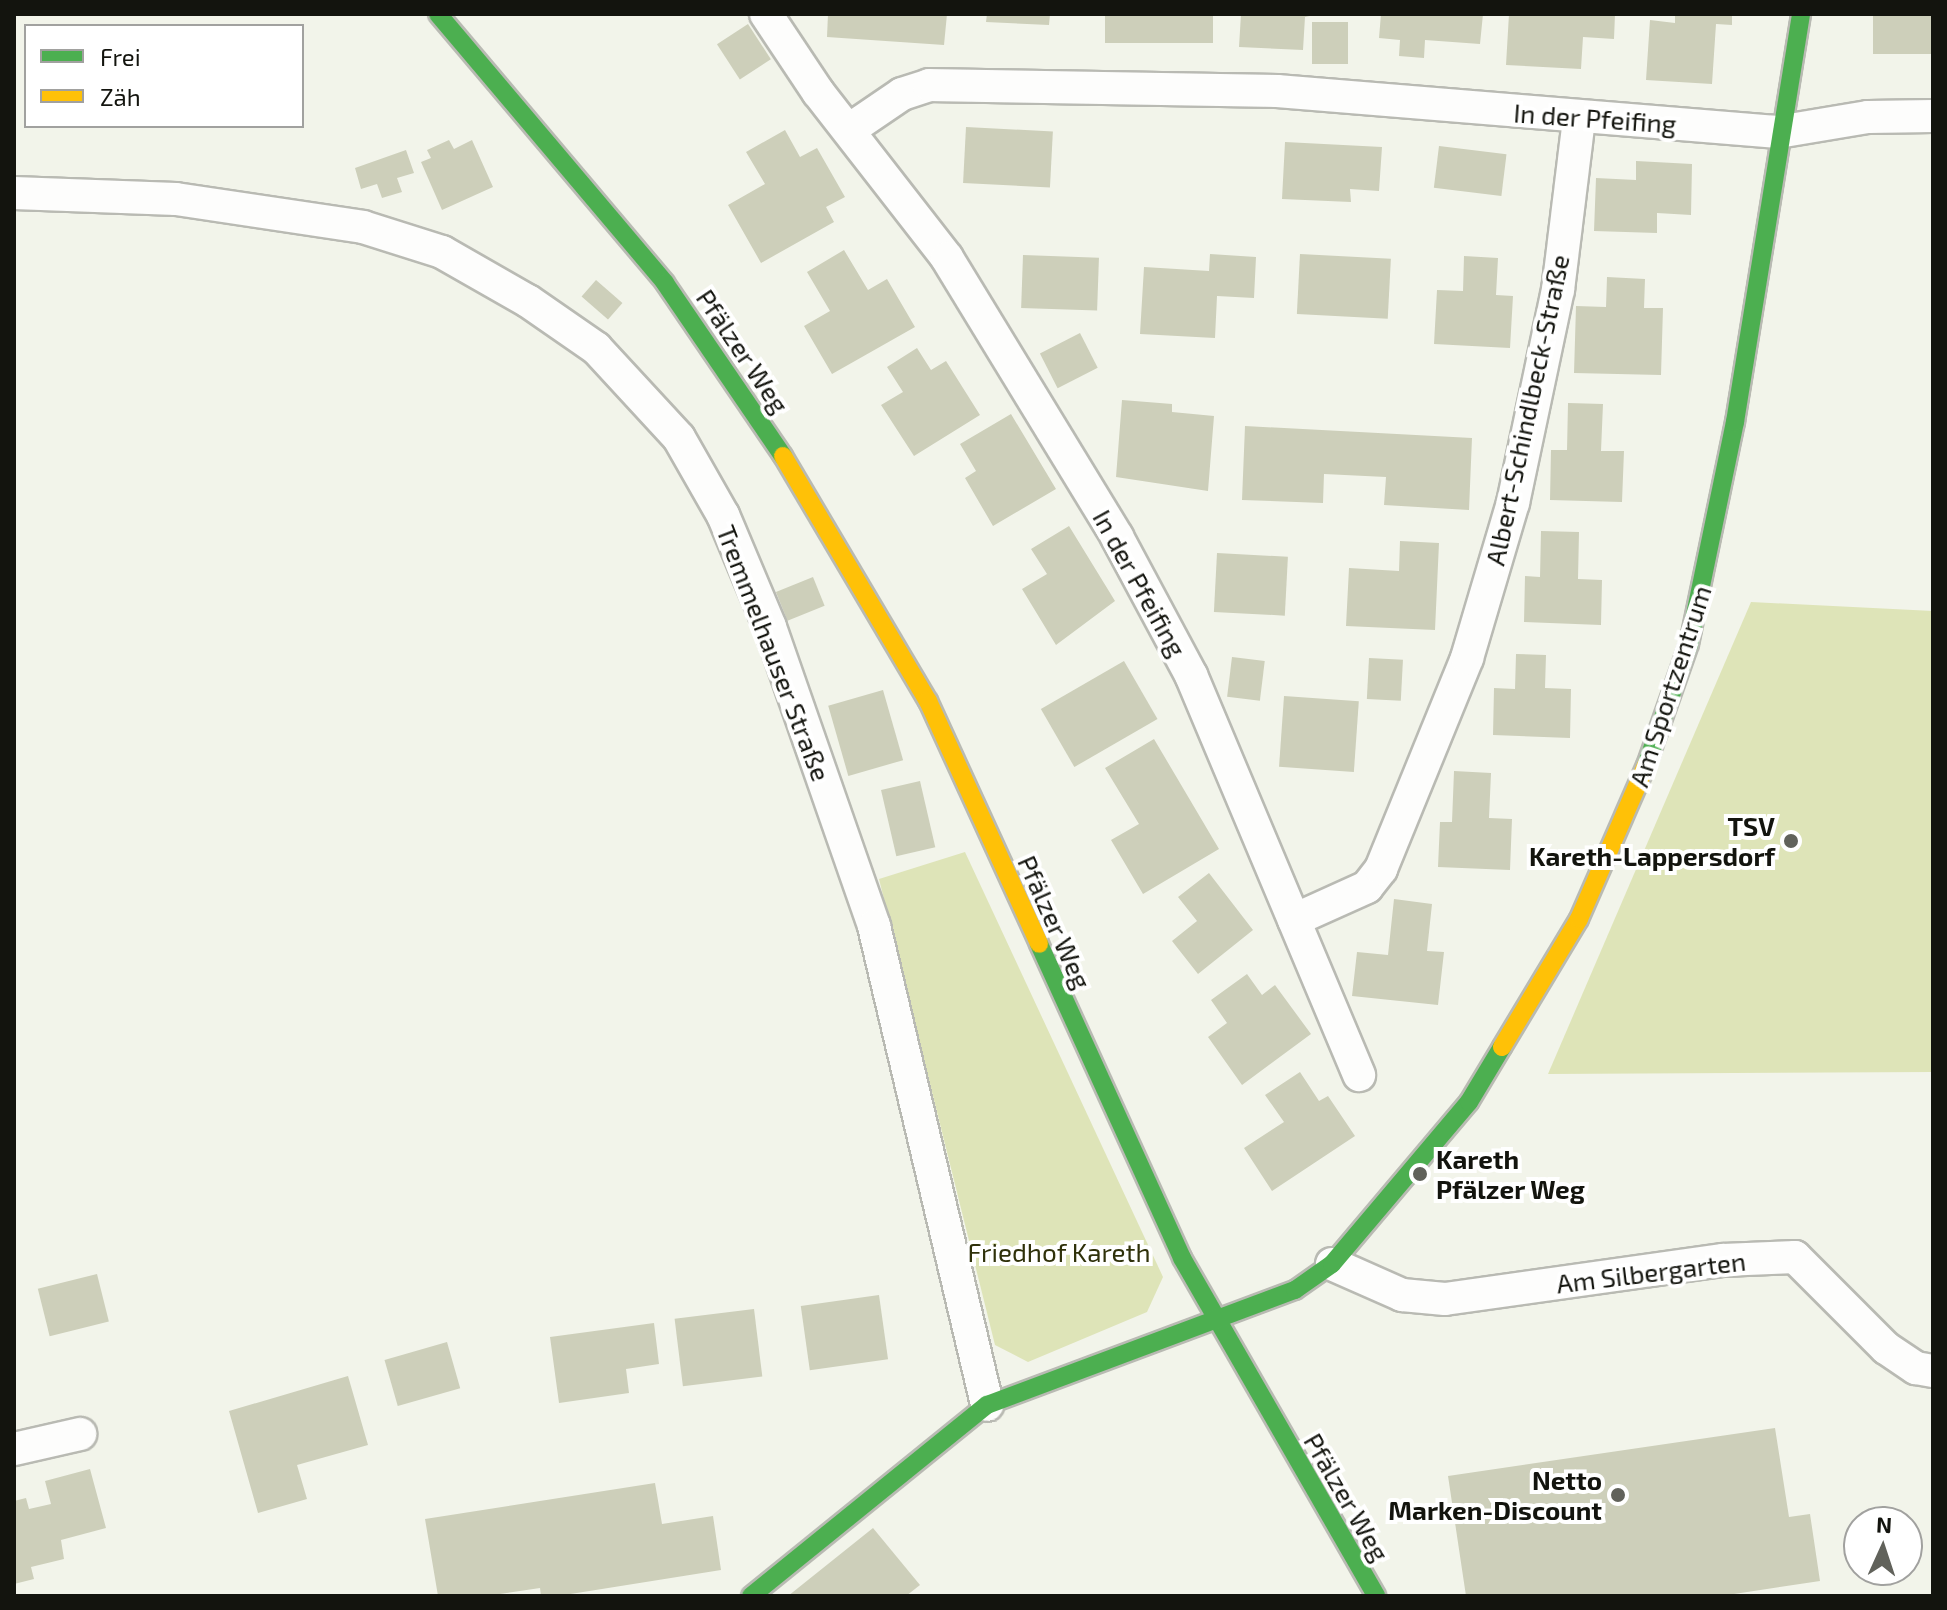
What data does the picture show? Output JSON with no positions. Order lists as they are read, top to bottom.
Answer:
{
  "streets": {
    "street": [
      "In der Pfeifing",
      "Pfälzer Weg",
      "Albert-Schindlbeck-Straße",
      "Tremmelhauser Straße",
      "Am Sportzentrum",
      "Am Silbergarten"
    ]
  },
  "crossings": [
    ["In der Pfeifing", "Albert-Schindlbeck-Straße"],
    ["In der Pfeifing", "Am Sportzentrum"],
    ["Pfälzer Weg", "Am Sportzentrum"],
    ["Am Sportzentrum", "Am Silbergarten"]
  ],
  "parks": ["Friedhof Kareth"],
  "places": ["TSV Kareth-Lappersdorf", "Kareth Pfälzer Weg", "Netto Marken-Discount"],
  "legend": ["Frei", "Zäh"],
  "north": "top"
}
